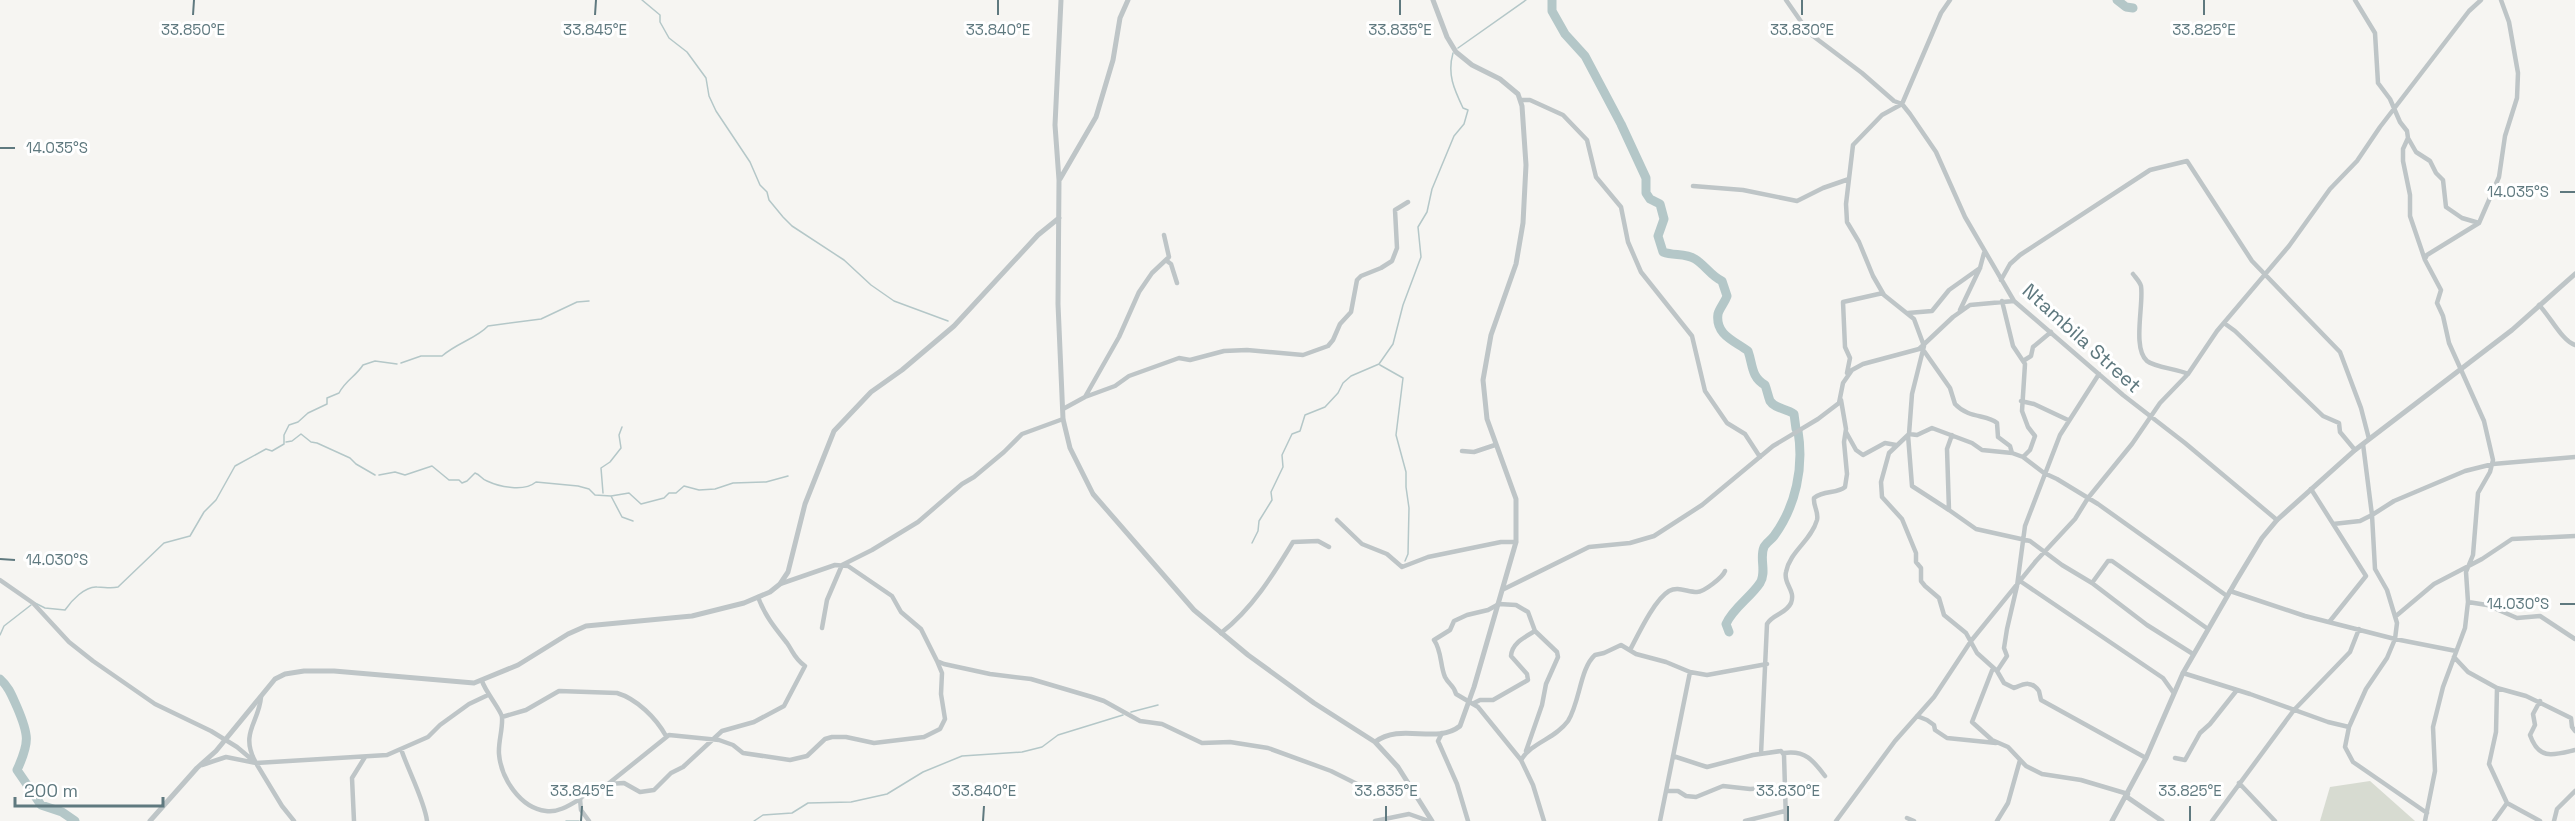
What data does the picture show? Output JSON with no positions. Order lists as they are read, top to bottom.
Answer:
{
  "streets": {
    "street": ["Ntambila Street"]
  },
  "scale_bar": "200 m",
  "coordinates": [
    "33.850°E",
    "33.845°E",
    "33.840°E",
    "33.835°E",
    "33.830°E",
    "33.825°E",
    "14.035°S",
    "14.030°S"
  ]
}
